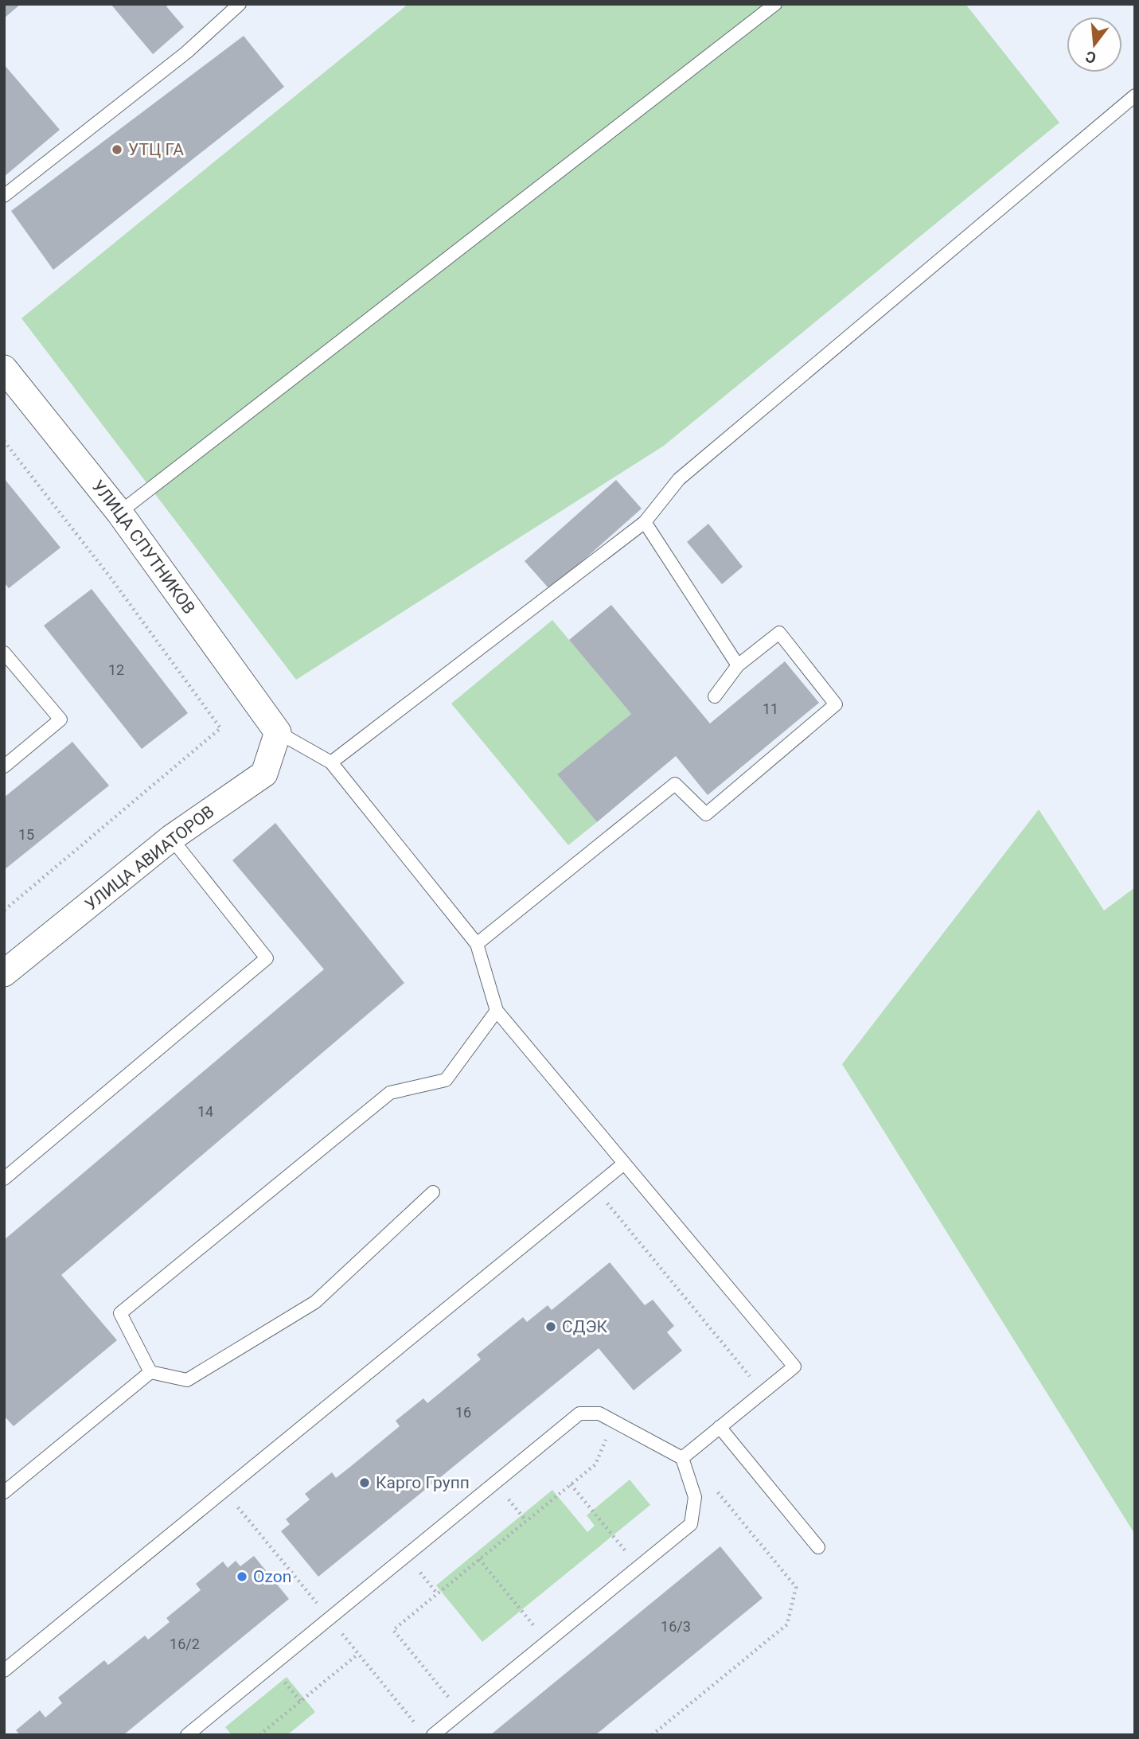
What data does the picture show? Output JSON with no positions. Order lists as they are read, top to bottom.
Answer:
{
  "streets": {
    "street": ["УЛИЦА СПУТНИКОВ", "УЛИЦА АВИАТОРОВ"]
  },
  "crossings": [
    ["УЛИЦА СПУТНИКОВ", "УЛИЦА АВИАТОРОВ"]
  ],
  "places": [
    "УТЦ ГА",
    "СДЭК",
    "Карго Групп",
    "Ozon"
  ],
  "house_numbers": [
    "12",
    "11",
    "15",
    "14",
    "16",
    "16/3",
    "16/2"
  ],
  "north": "bottom"
}
